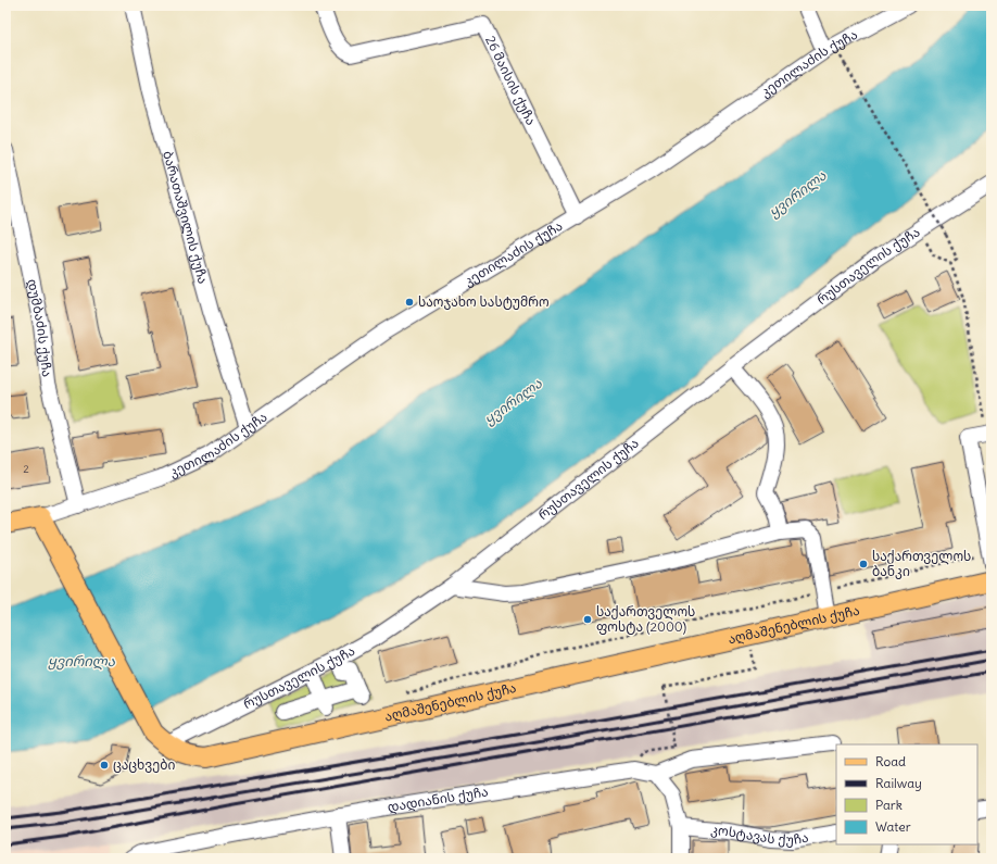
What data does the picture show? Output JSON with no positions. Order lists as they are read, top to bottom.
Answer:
{
  "streets": {
    "main road": ["აღმაშენებლის ქუჩა"],
    "street": [
      "კეთილაძის ქუჩა",
      "26 მაისის ქუჩა",
      "ბარათაშვილის ქუჩა",
      "რუსთაველის ქუჩა",
      "დუმბაძის ქუჩა",
      "დადიანის ქუჩა",
      "კოსტავას ქუჩა"
    ]
  },
  "crossings": [
    ["კეთილაძის ქუჩა", "26 მაისის ქუჩა"],
    ["კეთილაძის ქუჩა", "ბარათაშვილის ქუჩა"],
    ["კეთილაძის ქუჩა", "დუმბაძის ქუჩა"],
    ["რუსთაველის ქუჩა", "აღმაშენებლის ქუჩა"]
  ],
  "water": ["ყვირილა"],
  "places": [
    "საოჯახო სასტუმრო",
    "საქართველოს ბანკი",
    "საქართველოს ფოსტა (2000)",
    "ცაცხვები"
  ],
  "house_numbers": ["2"],
  "legend": [
    "Road",
    "Railway",
    "Park",
    "Water"
  ]
}
